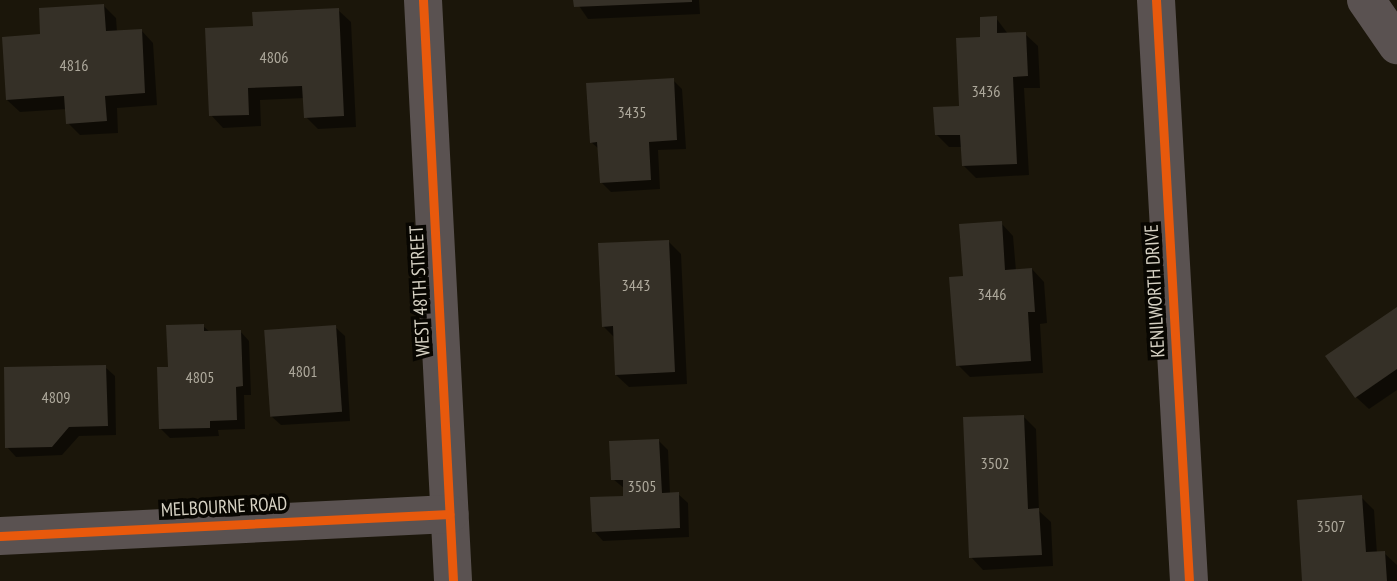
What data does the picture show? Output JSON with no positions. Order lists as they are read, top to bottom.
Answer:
{
  "streets": {
    "street": ["WEST 48TH STREET", "KENILWORTH DRIVE", "MELBOURNE ROAD"]
  },
  "crossings": [
    ["WEST 48TH STREET", "MELBOURNE ROAD"]
  ],
  "house_numbers": [
    "4806",
    "4816",
    "3436",
    "3435",
    "3443",
    "3446",
    "4801",
    "4805",
    "4809",
    "3502",
    "3505",
    "3507"
  ]
}
